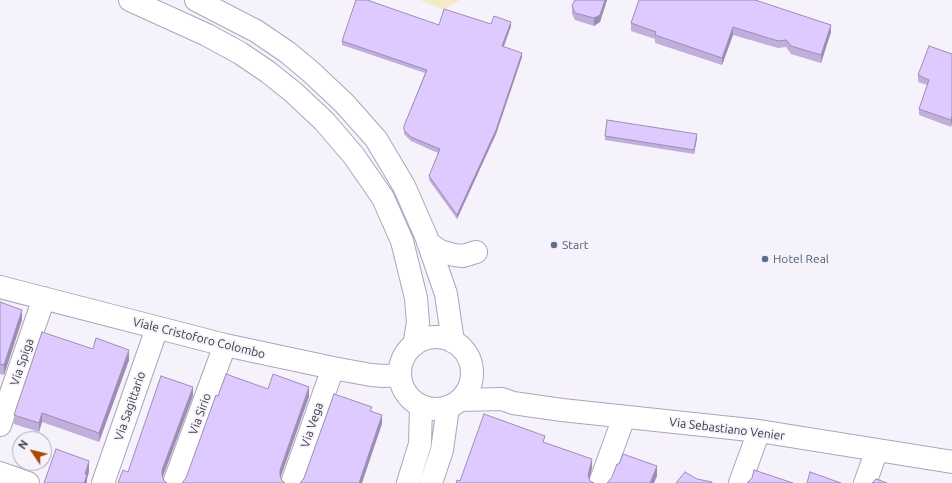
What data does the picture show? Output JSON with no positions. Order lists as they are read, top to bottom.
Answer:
{
  "streets": {
    "street": [
      "Viale Cristoforo Colombo",
      "Via Spiga",
      "Via Sagittario",
      "Via Sirio",
      "Via Vega",
      "Via Sebastiano Venier"
    ]
  },
  "crossings": [
    ["Viale Cristoforo Colombo", "Via Spiga"],
    ["Viale Cristoforo Colombo", "Via Sagittario"],
    ["Viale Cristoforo Colombo", "Via Sirio"],
    ["Viale Cristoforo Colombo", "Via Vega"],
    ["Viale Cristoforo Colombo", "Via Sebastiano Venier"]
  ],
  "places": ["Start", "Hotel Real"],
  "north": "top left"
}
